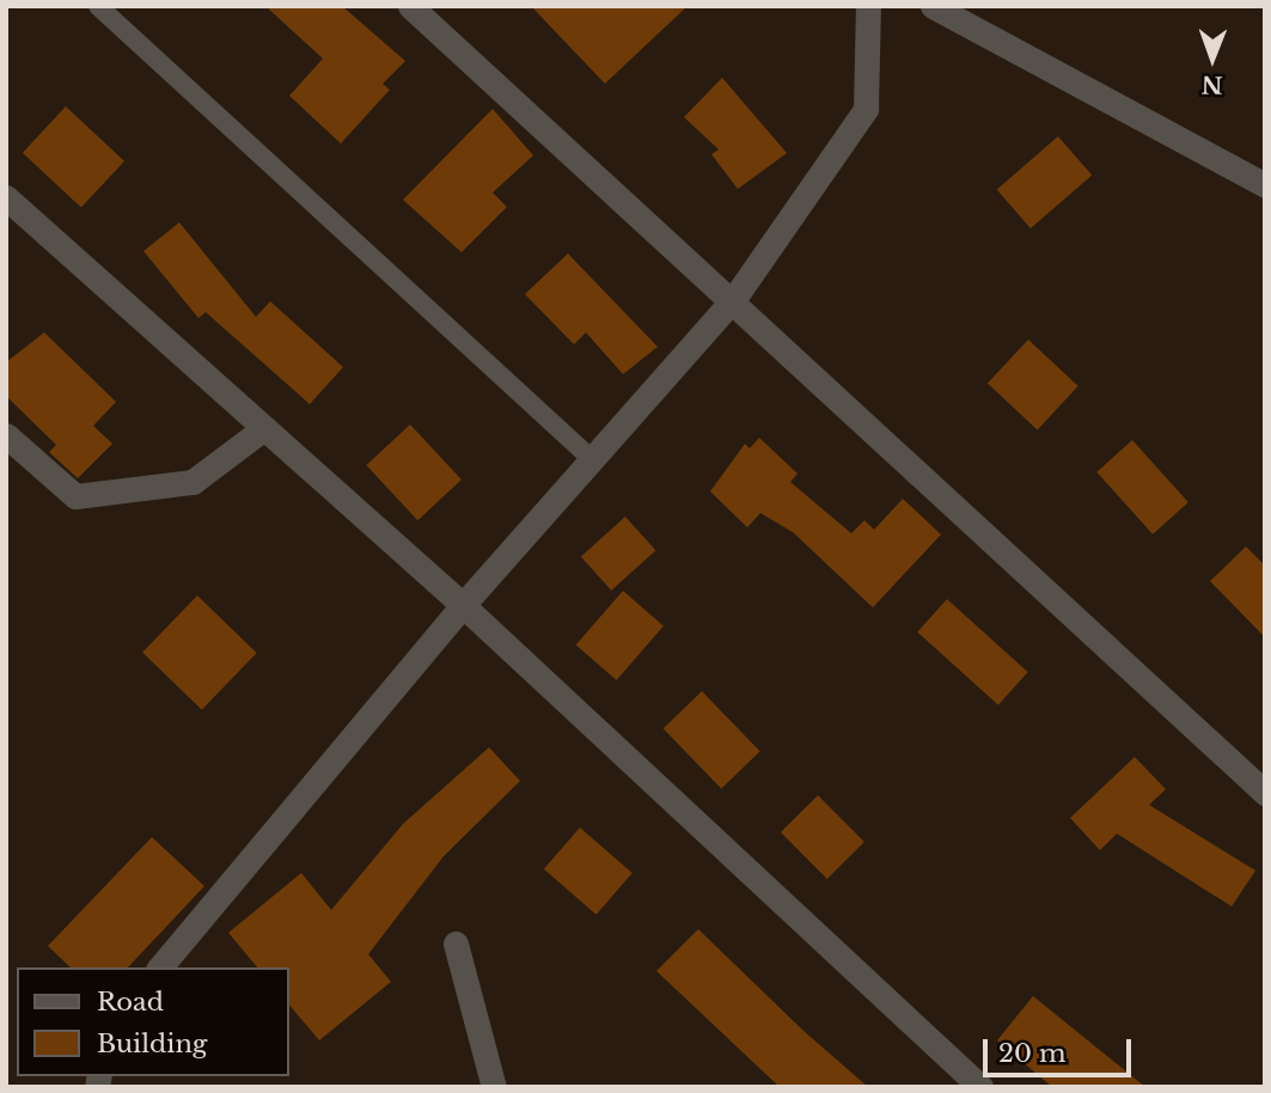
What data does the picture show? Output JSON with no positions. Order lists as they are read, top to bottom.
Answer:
{
  "legend": ["Road", "Building"],
  "scale_bar": "20 m",
  "north": "bottom"
}
